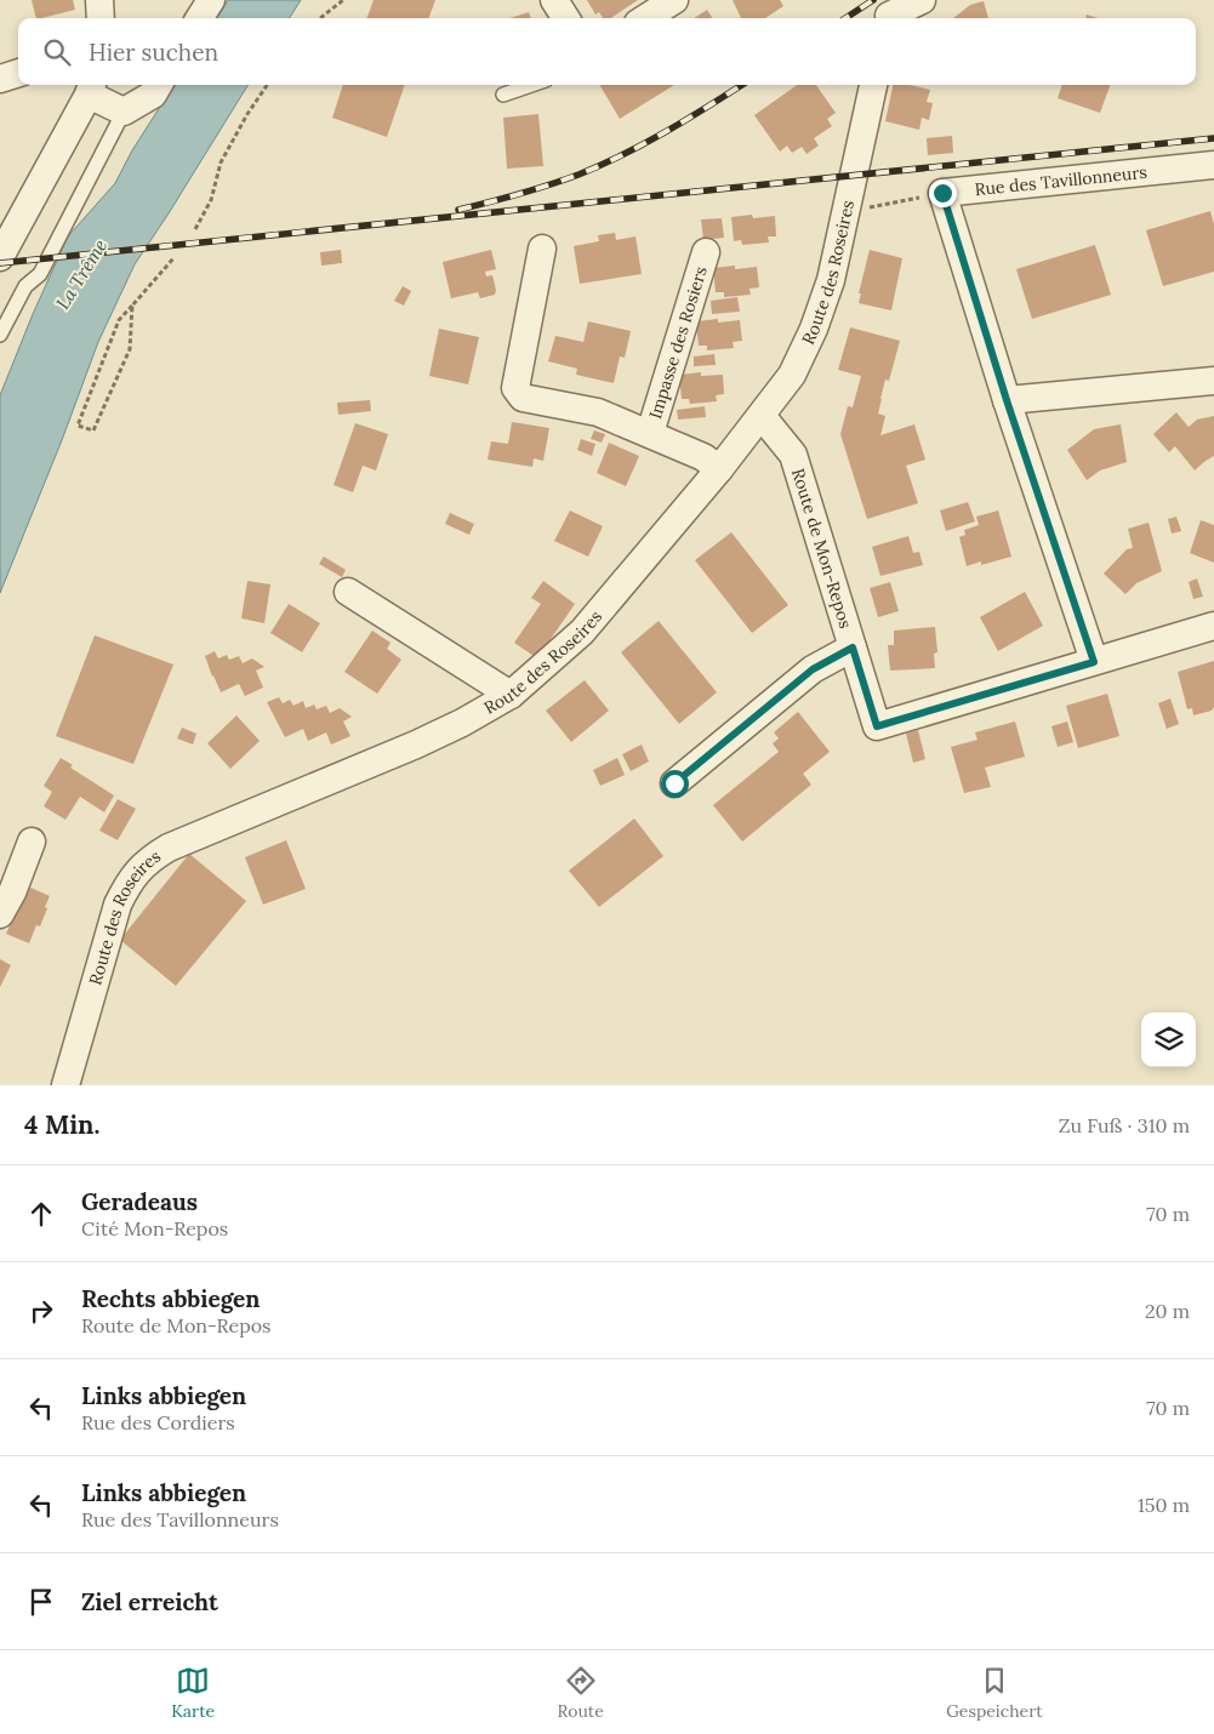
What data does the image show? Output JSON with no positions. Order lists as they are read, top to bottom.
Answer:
{
  "streets": {
    "street": [
      "Rue des Tavillonneurs",
      "Route des Roseires",
      "Impasse des Rosiers",
      "Route de Mon-Repos"
    ]
  },
  "crossings": [
    ["Route des Roseires", "Impasse des Rosiers"],
    ["Route des Roseires", "Route de Mon-Repos"]
  ],
  "water": ["La Trême"],
  "page": {
    "search": "Hier suchen",
    "heading": ["4 Min.", "Zu Fuß · 310 m"],
    "list": [
      ["Geradeaus", "Cité Mon-Repos", "70 m"],
      ["Rechts abbiegen", "Route de Mon-Repos", "20 m"],
      ["Links abbiegen", "Rue des Cordiers", "70 m"],
      ["Links abbiegen", "Rue des Tavillonneurs", "150 m"],
      "Ziel erreicht"
    ],
    "nav": ["Karte", "Route", "Gespeichert"]
  }
}
